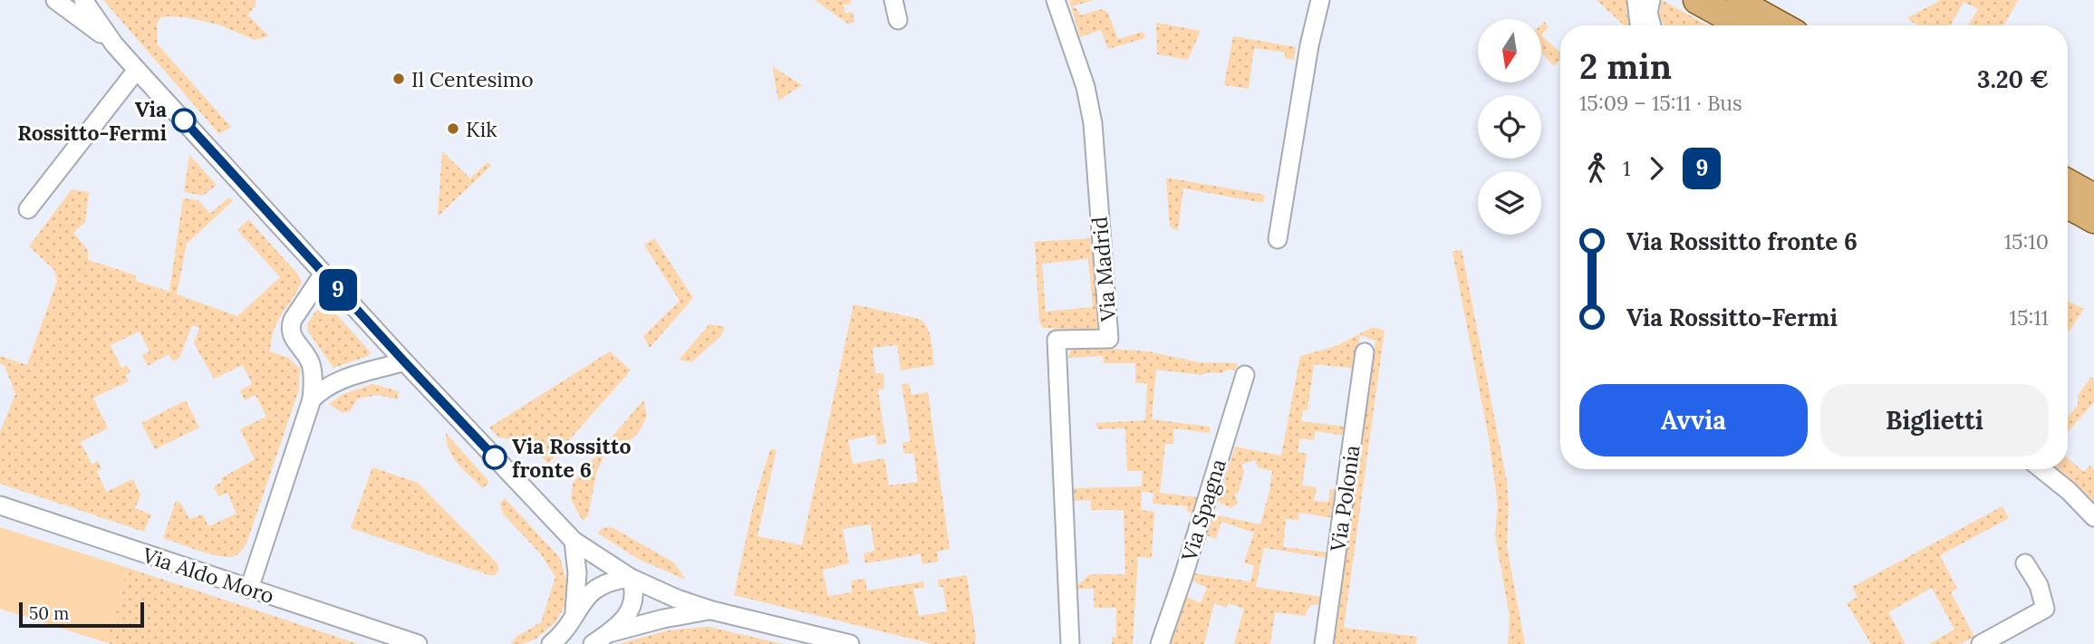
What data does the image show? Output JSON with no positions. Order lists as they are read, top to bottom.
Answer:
{
  "streets": {
    "street": [
      "Via Madrid",
      "Via Polonia",
      "Via Spagna",
      "Via Aldo Moro"
    ]
  },
  "places": [
    "Il Centesimo",
    "Via Rossitto-Fermi",
    "Kik",
    "Via Rossitto fronte 6"
  ],
  "lines": ["bus line 9"],
  "scale_bar": "50 m",
  "north": "bottom",
  "page": {
    "on_map": "9",
    "heading": ["2 min", "15:09 – 15:11 · Bus", "3.20 €"],
    "legs": ["1", "9"],
    "list": [
      {
        "name": "Via Rossitto fronte 6",
        "value": "15:10"
      },
      {
        "name": "Via Rossitto-Fermi",
        "value": "15:11"
      }
    ],
    "buttons": ["Avvia", "Biglietti"],
    "scale": "50 m"
  }
}
